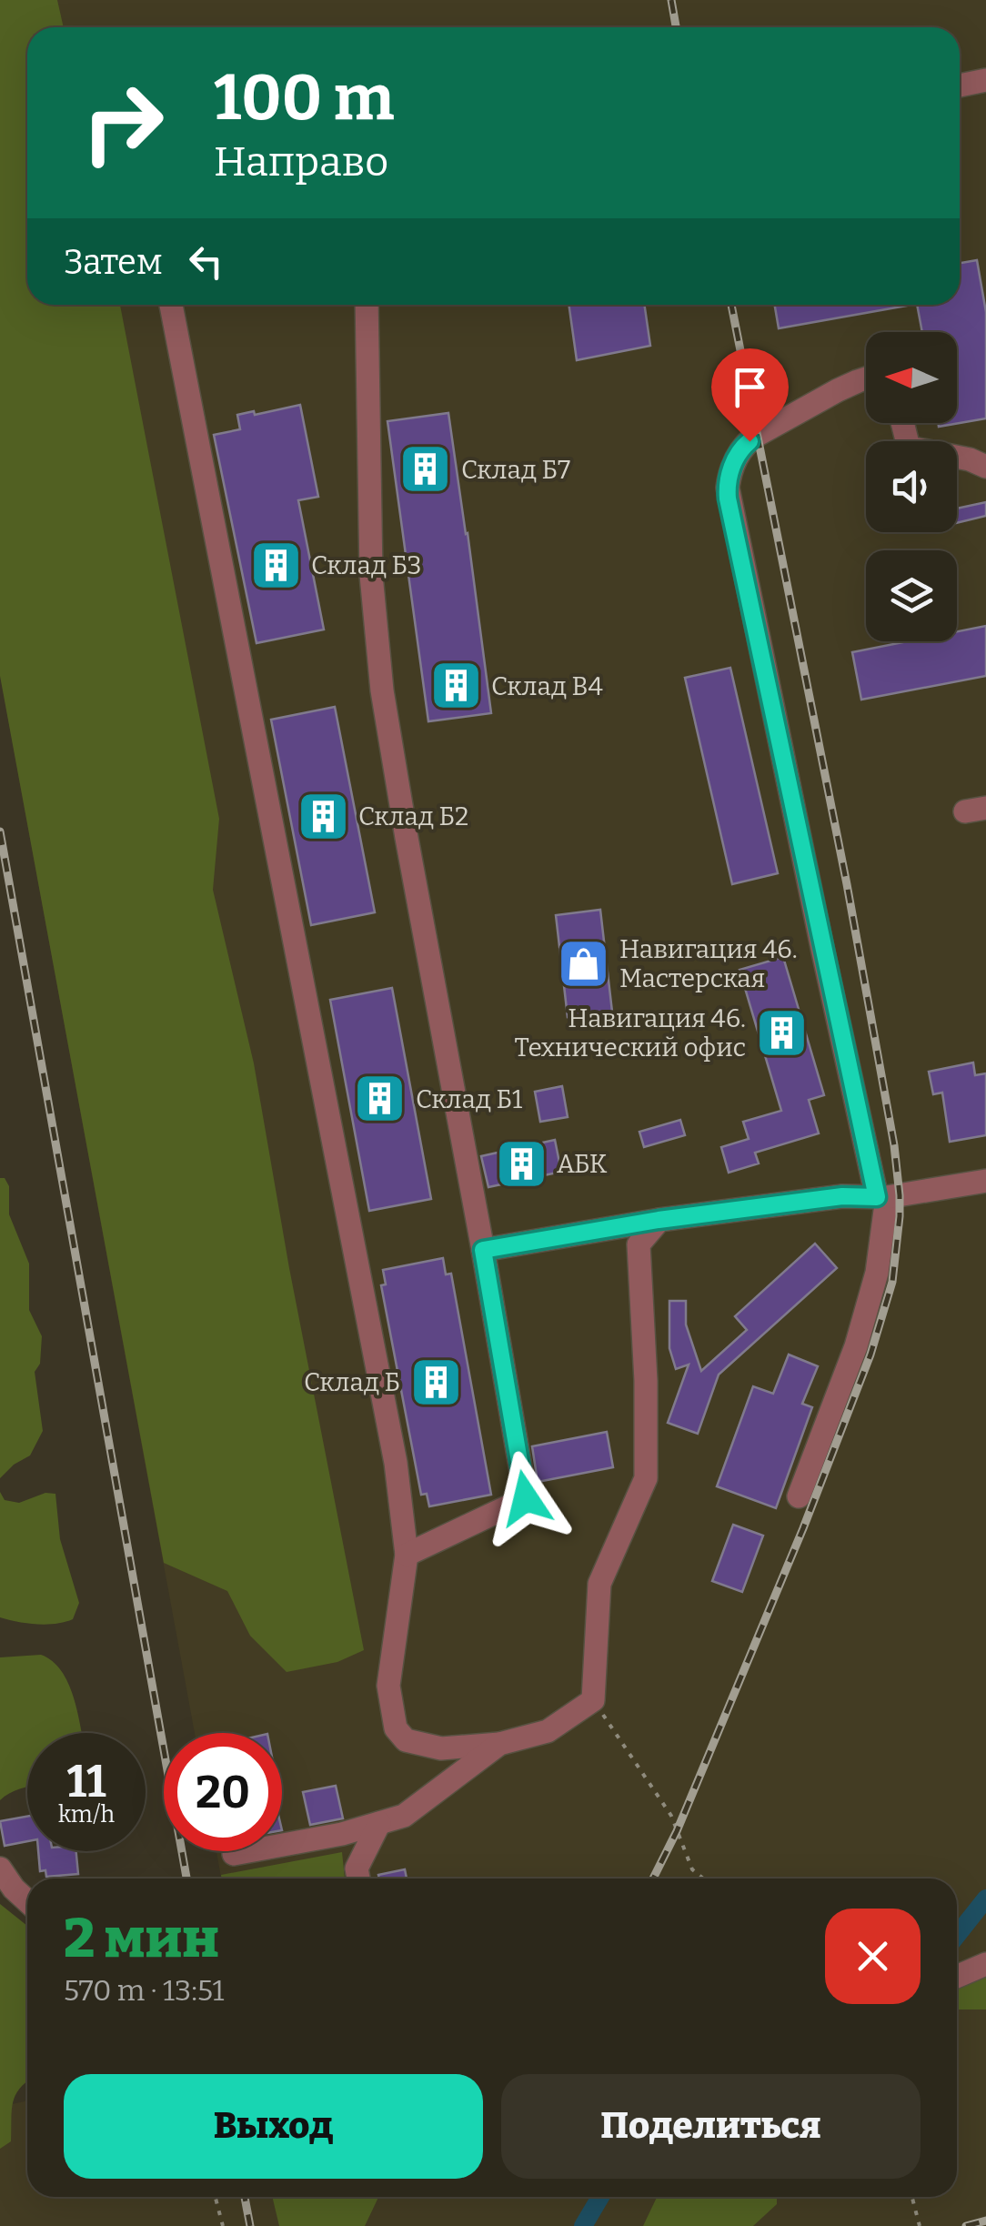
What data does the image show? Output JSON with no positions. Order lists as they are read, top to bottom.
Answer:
{
  "places": {
    "building": [
      "Склад Б7",
      "Склад Б3",
      "Склад В4",
      "Склад Б2",
      "Навигация 46. Технический офис",
      "Склад Б1",
      "АБК",
      "Склад Б"
    ],
    "shop": ["Навигация 46. Мастерская"]
  },
  "north": "left",
  "page": {
    "turn": ["100 m", "Направо"],
    "then": "Затем",
    "speed": "11 km/h",
    "limit": "20",
    "heading": ["2 мин", "570 m · 13:51"],
    "buttons": ["Выход", "Поделиться"]
  }
}
